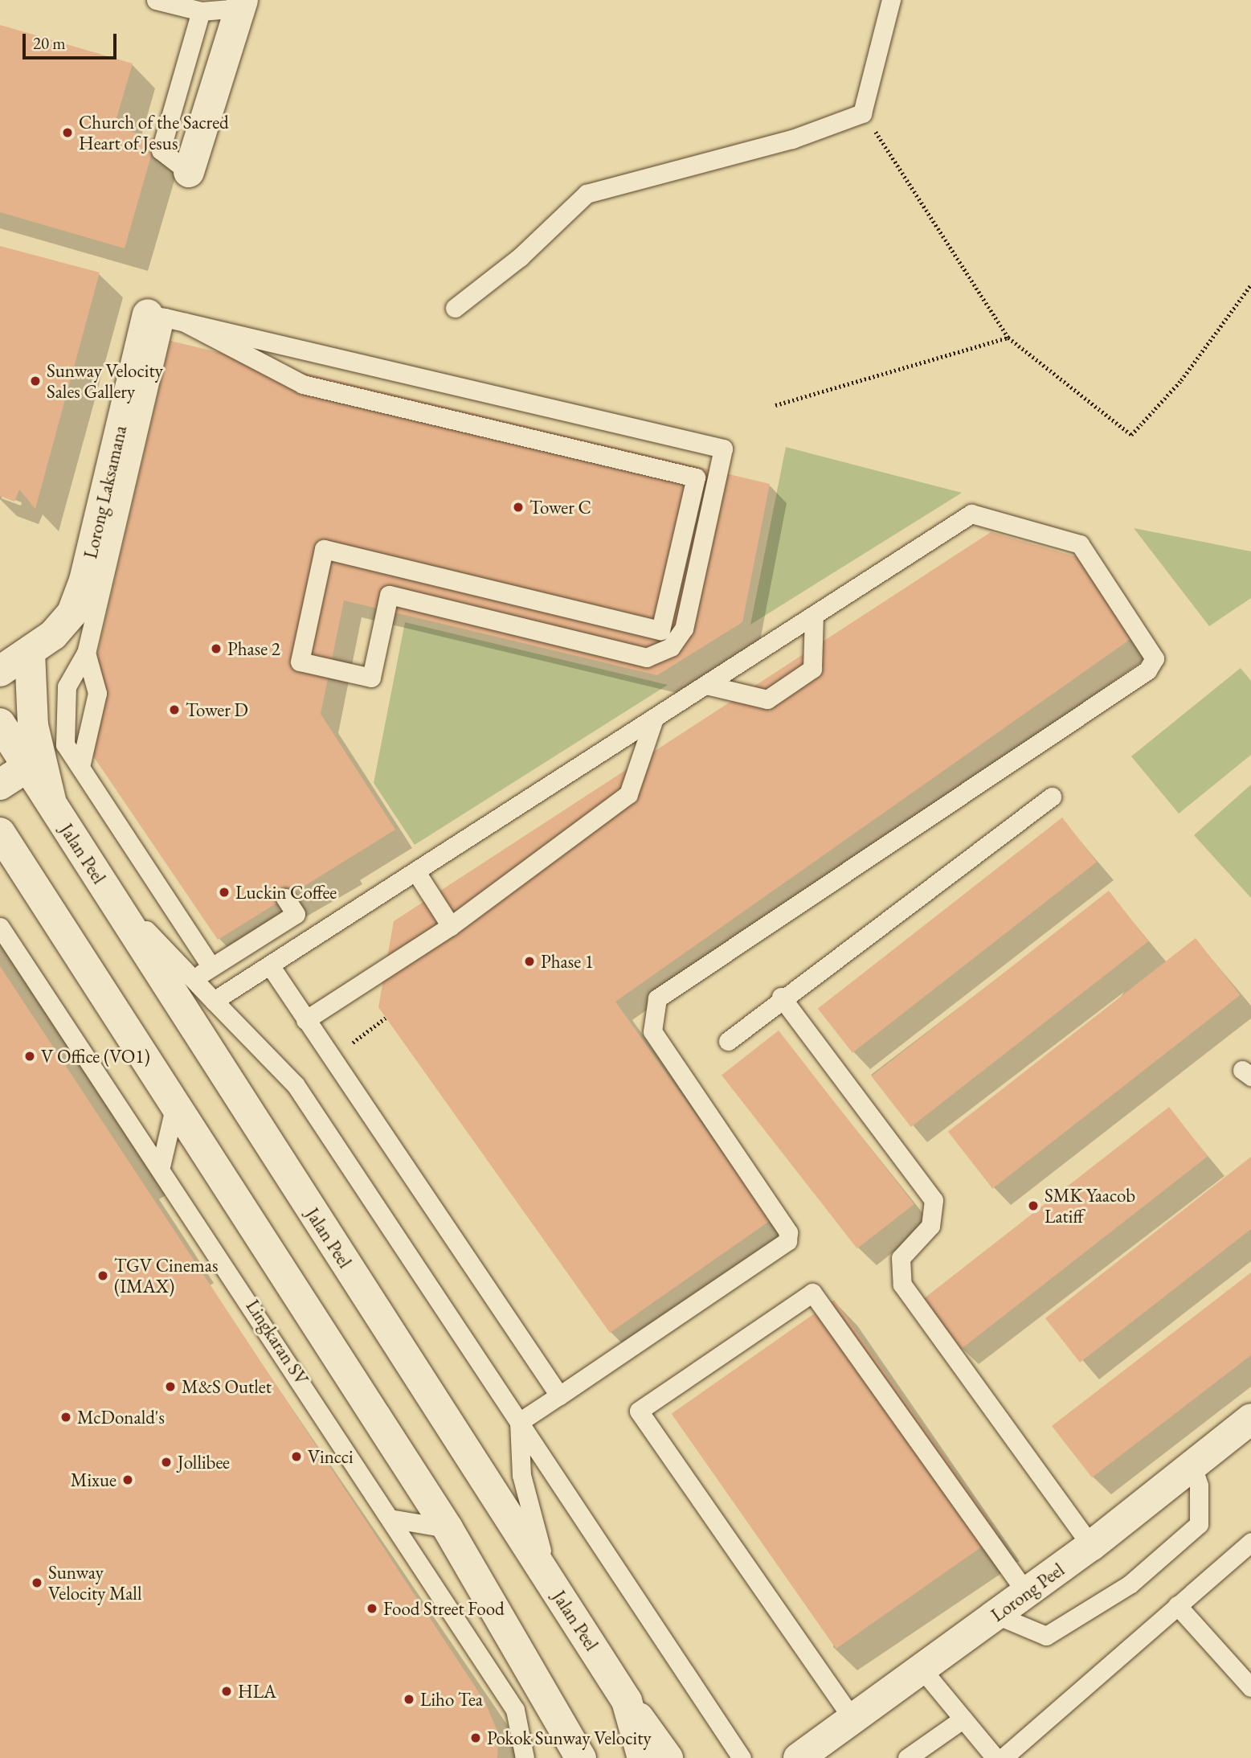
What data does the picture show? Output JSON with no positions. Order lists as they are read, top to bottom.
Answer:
{
  "streets": {
    "street": ["Lorong Laksamana", "Jalan Peel", "Lorong Peel"],
    "lane": ["Lingkaran SV"]
  },
  "places": [
    "Church of the Sacred Heart of Jesus",
    "Sunway Velocity Sales Gallery",
    "Tower C",
    "Phase 2",
    "Tower D",
    "Luckin Coffee",
    "Phase 1",
    "V Office (VO1)",
    "SMK Yaacob Latiff",
    "TGV Cinemas (IMAX)",
    "M&S Outlet",
    "McDonald's",
    "Vincci",
    "Jollibee",
    "Mixue",
    "Sunway Velocity Mall",
    "Food Street Food",
    "HLA",
    "Liho Tea",
    "Pokok Sunway Velocity"
  ],
  "scale_bar": "20 m"
}
